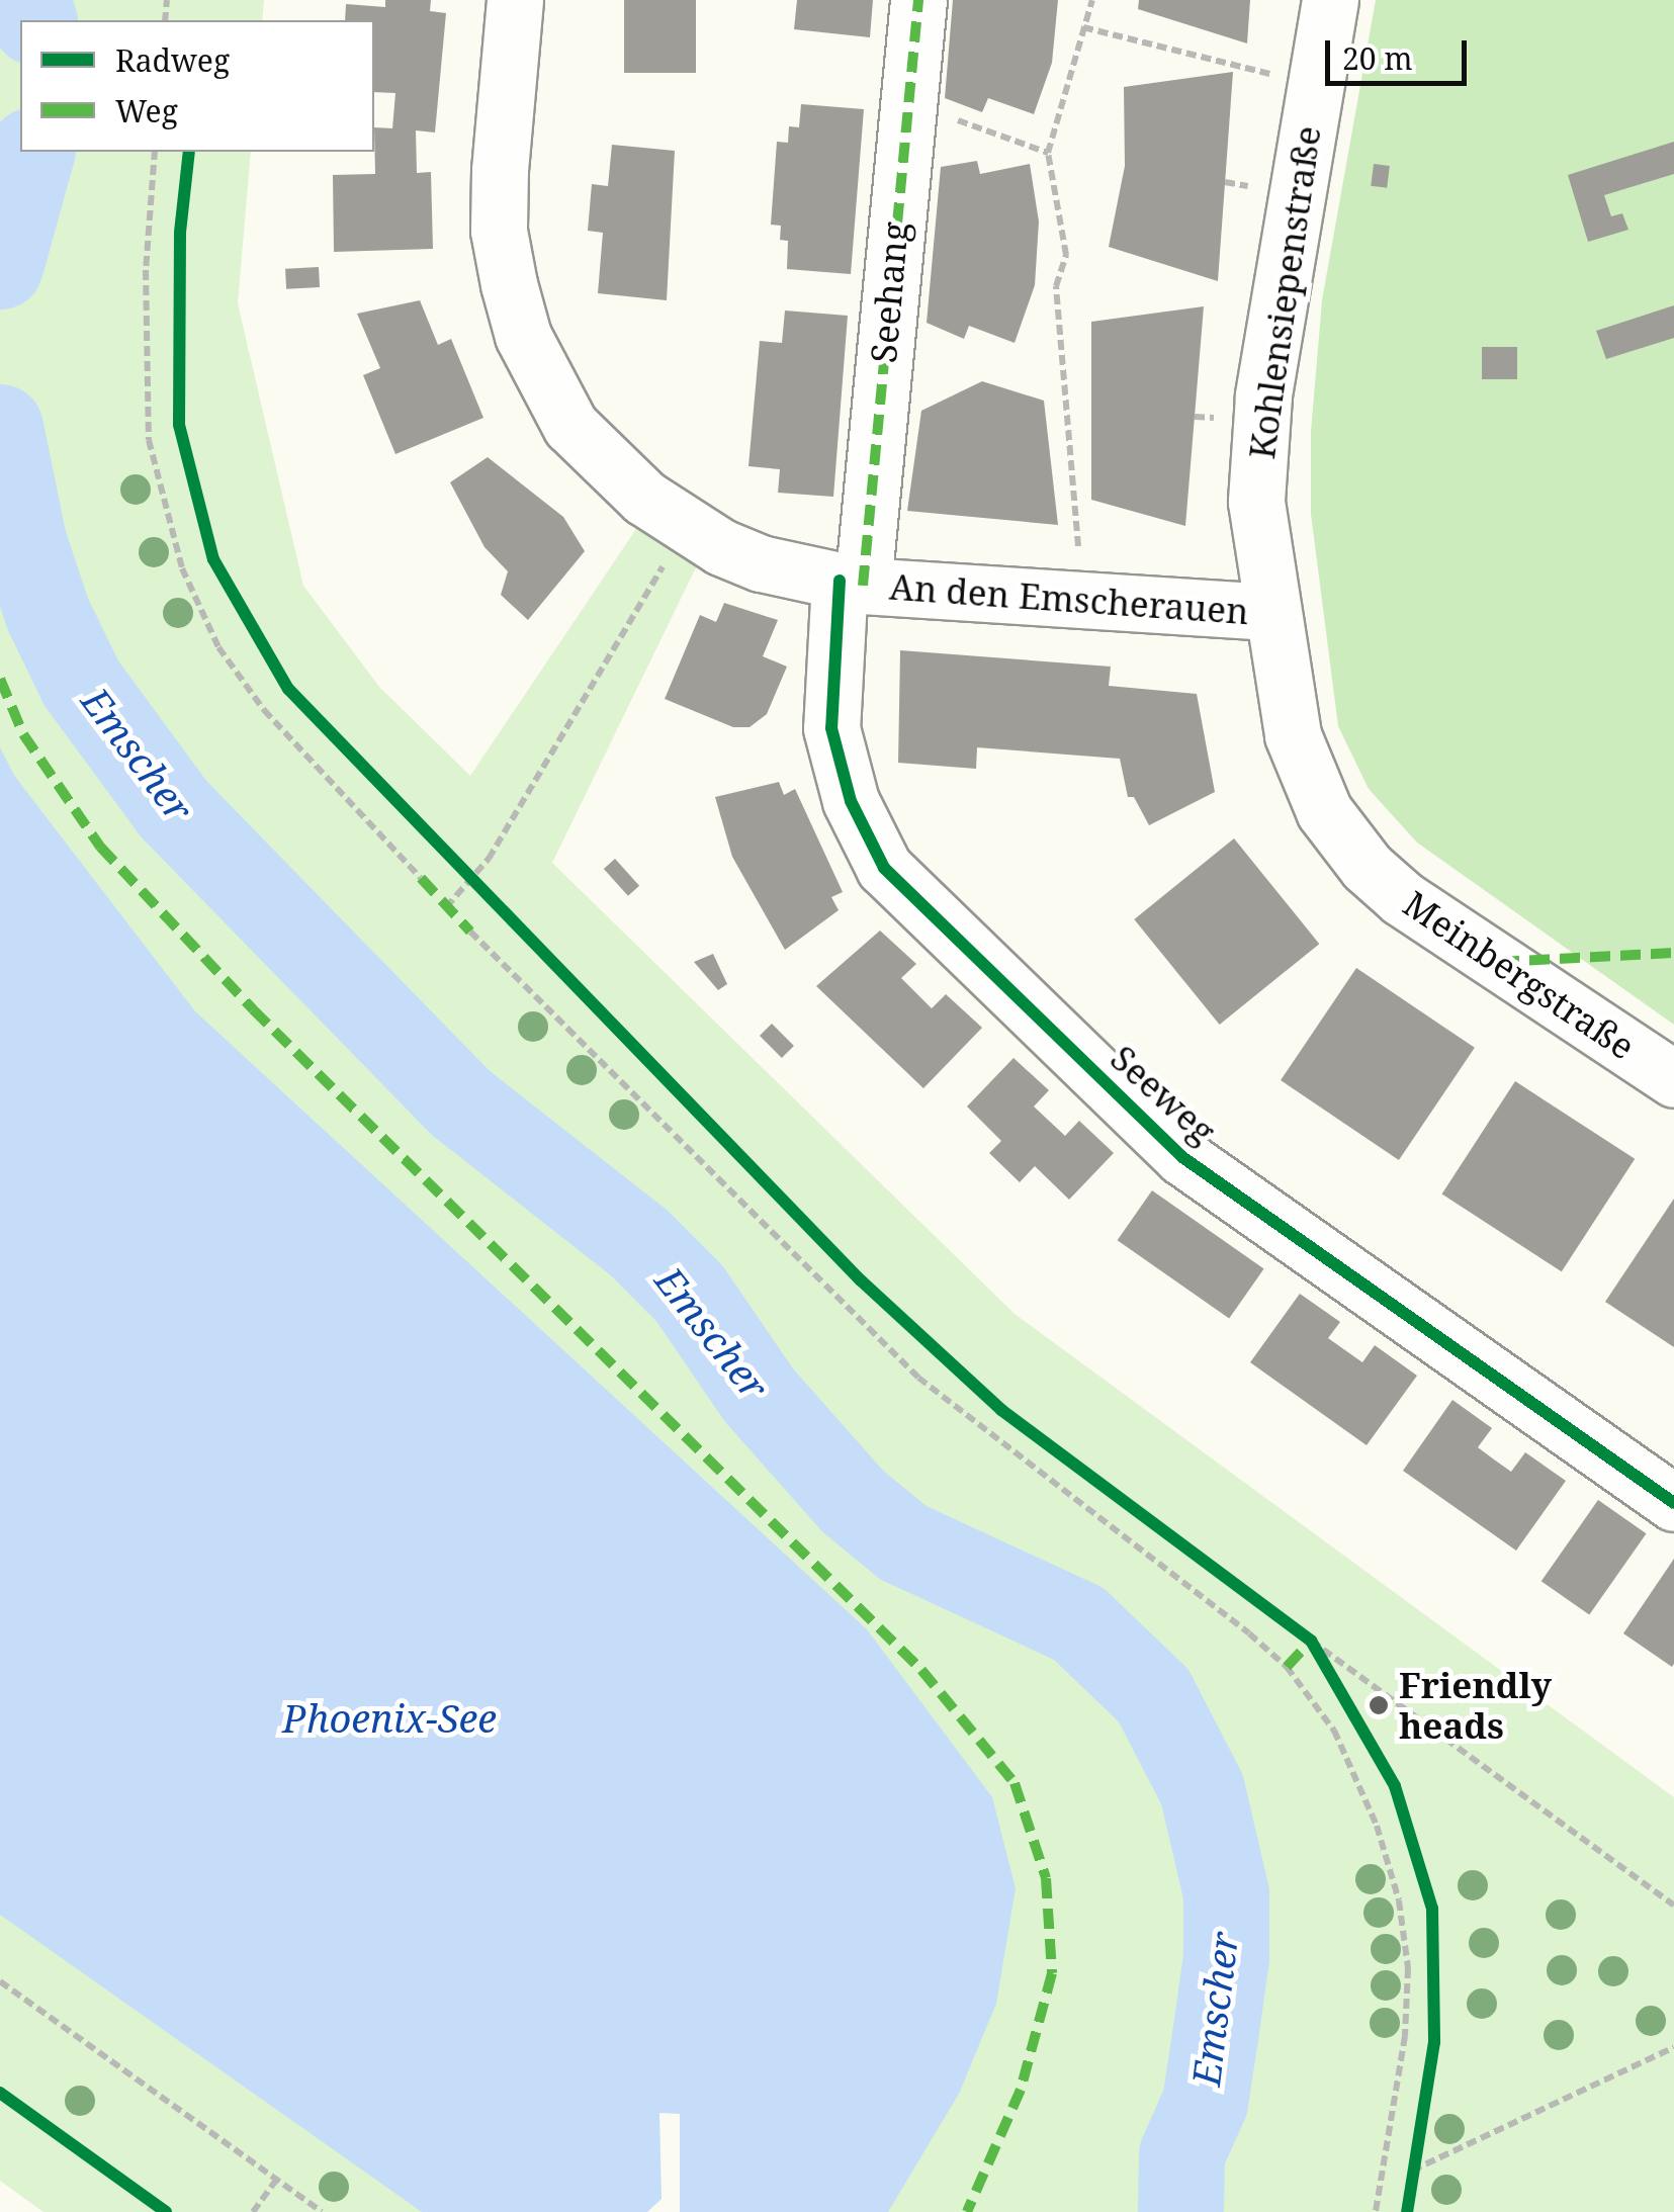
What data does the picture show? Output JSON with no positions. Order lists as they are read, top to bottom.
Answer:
{
  "streets": {
    "street": [
      "Seehang",
      "Kohlensiepenstraße",
      "An den Emscherauen",
      "Meinbergstraße",
      "Seeweg"
    ]
  },
  "crossings": [
    ["Seehang", "An den Emscherauen"],
    ["Seehang", "Seeweg"],
    ["Kohlensiepenstraße", "An den Emscherauen"],
    ["Kohlensiepenstraße", "Meinbergstraße"],
    ["An den Emscherauen", "Seeweg"]
  ],
  "water": ["Emscher", "Phoenix-See"],
  "places": ["Friendly heads"],
  "legend": ["Radweg", "Weg"],
  "scale_bar": "20 m"
}
